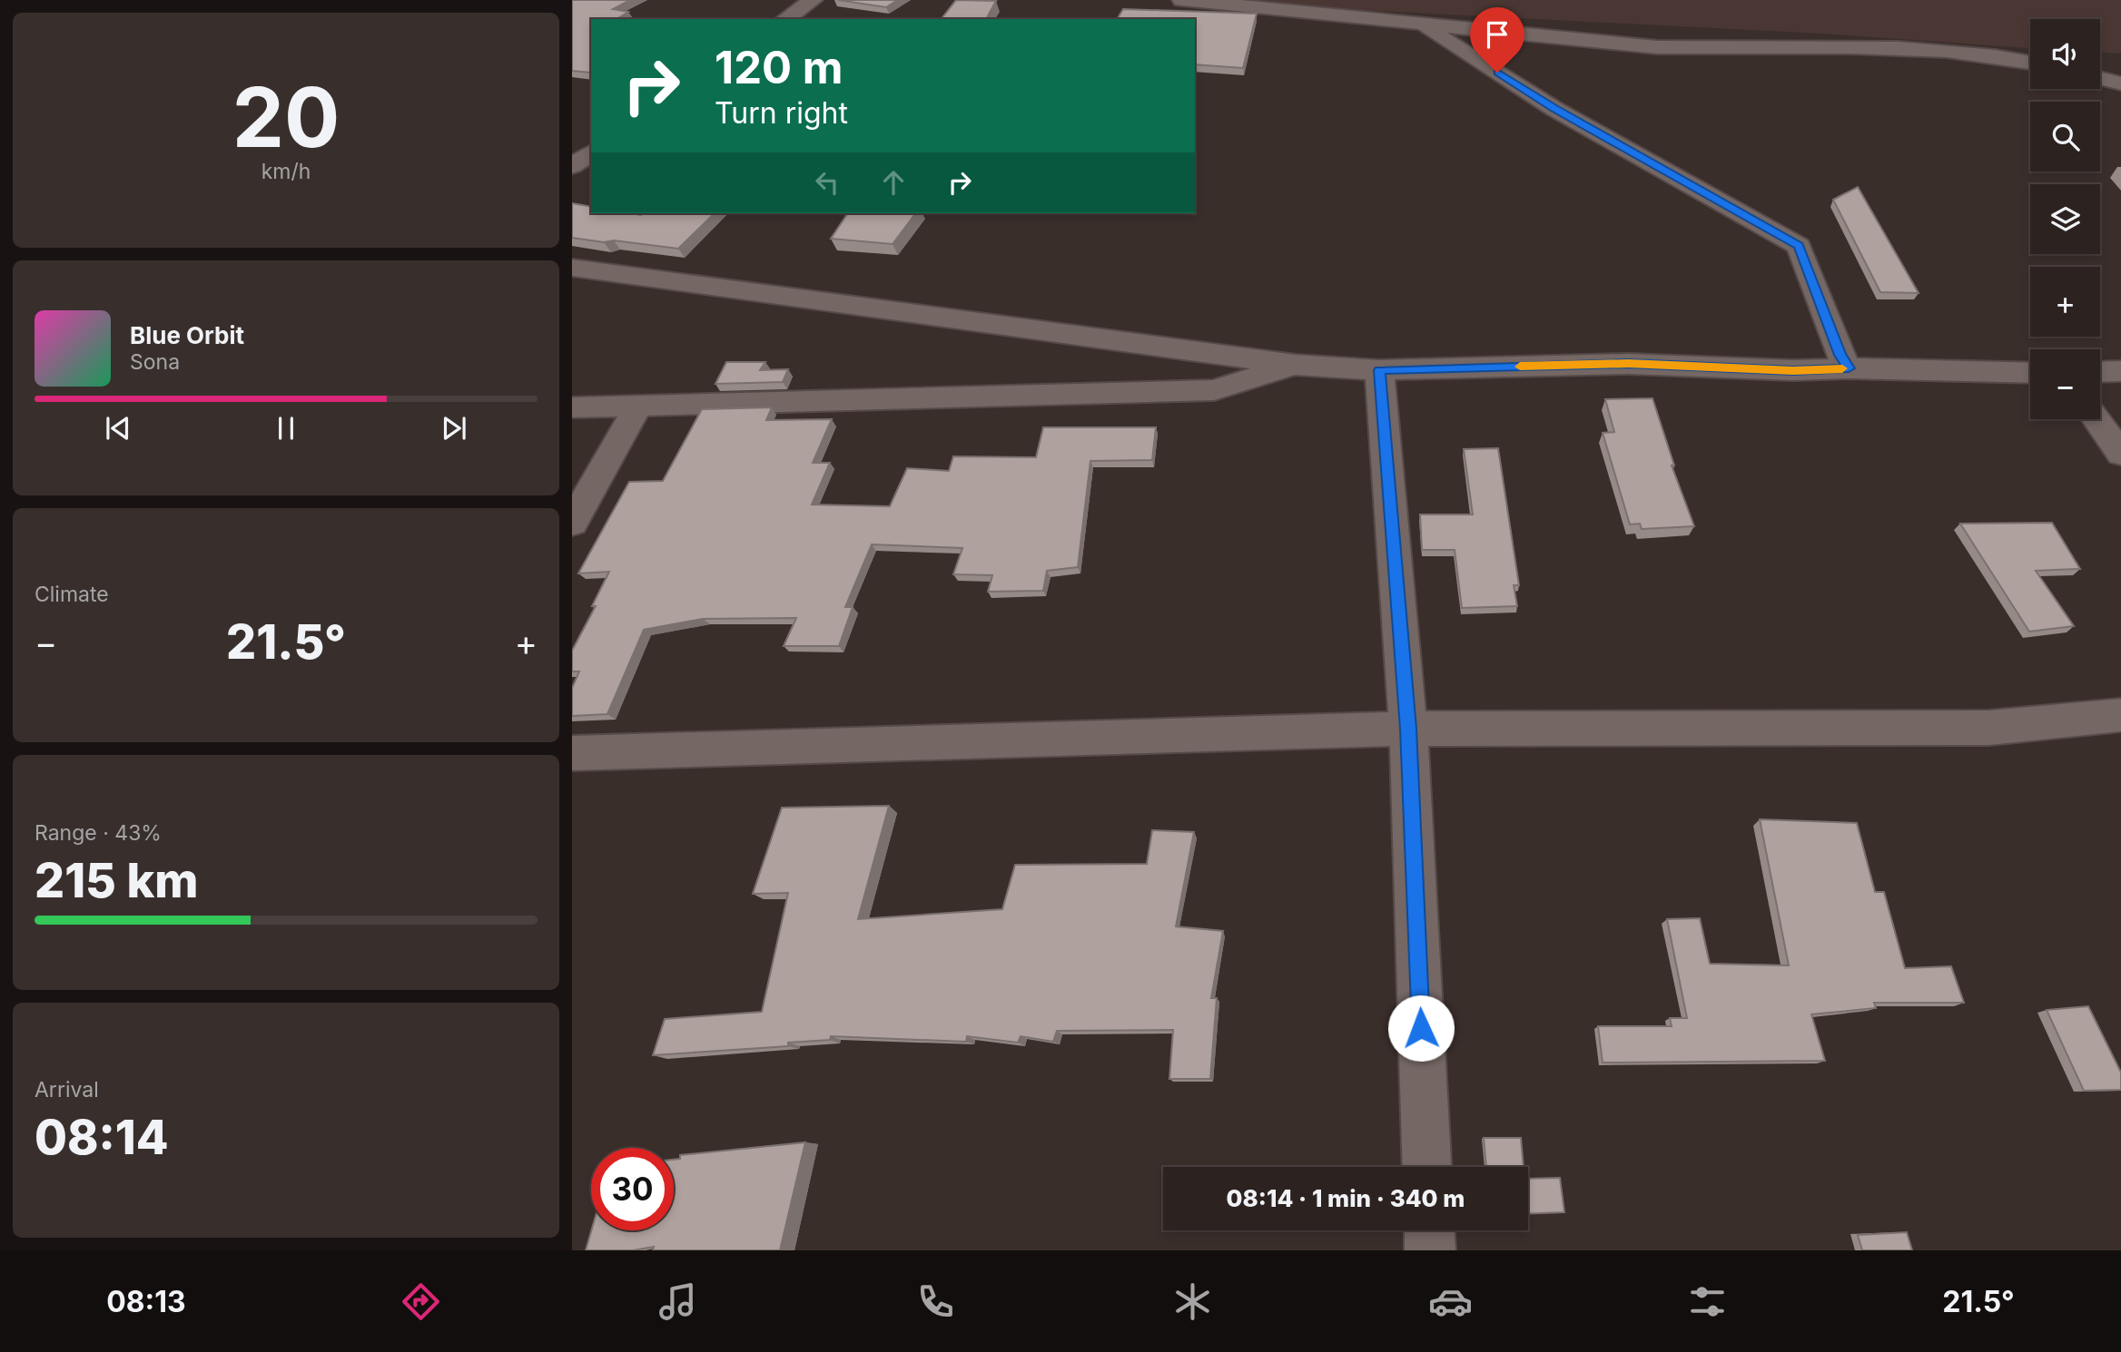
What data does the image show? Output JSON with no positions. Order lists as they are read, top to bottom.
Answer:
{
  "page": {
    "tile": [
      ["20", "km/h"],
      "Climate",
      ["Range · 43%", "215 km"],
      ["Arrival", "08:14"]
    ],
    "map_buttons": ["+", "−"],
    "turn": ["120 m", "Turn right"],
    "song": ["Blue Orbit", "Sona"],
    "heat": ["−", "21.5°", "+"],
    "limit": "30",
    "trip": "08:14 · 1 min · 340 m",
    "tabs": ["08:13", "21.5°"]
  }
}
